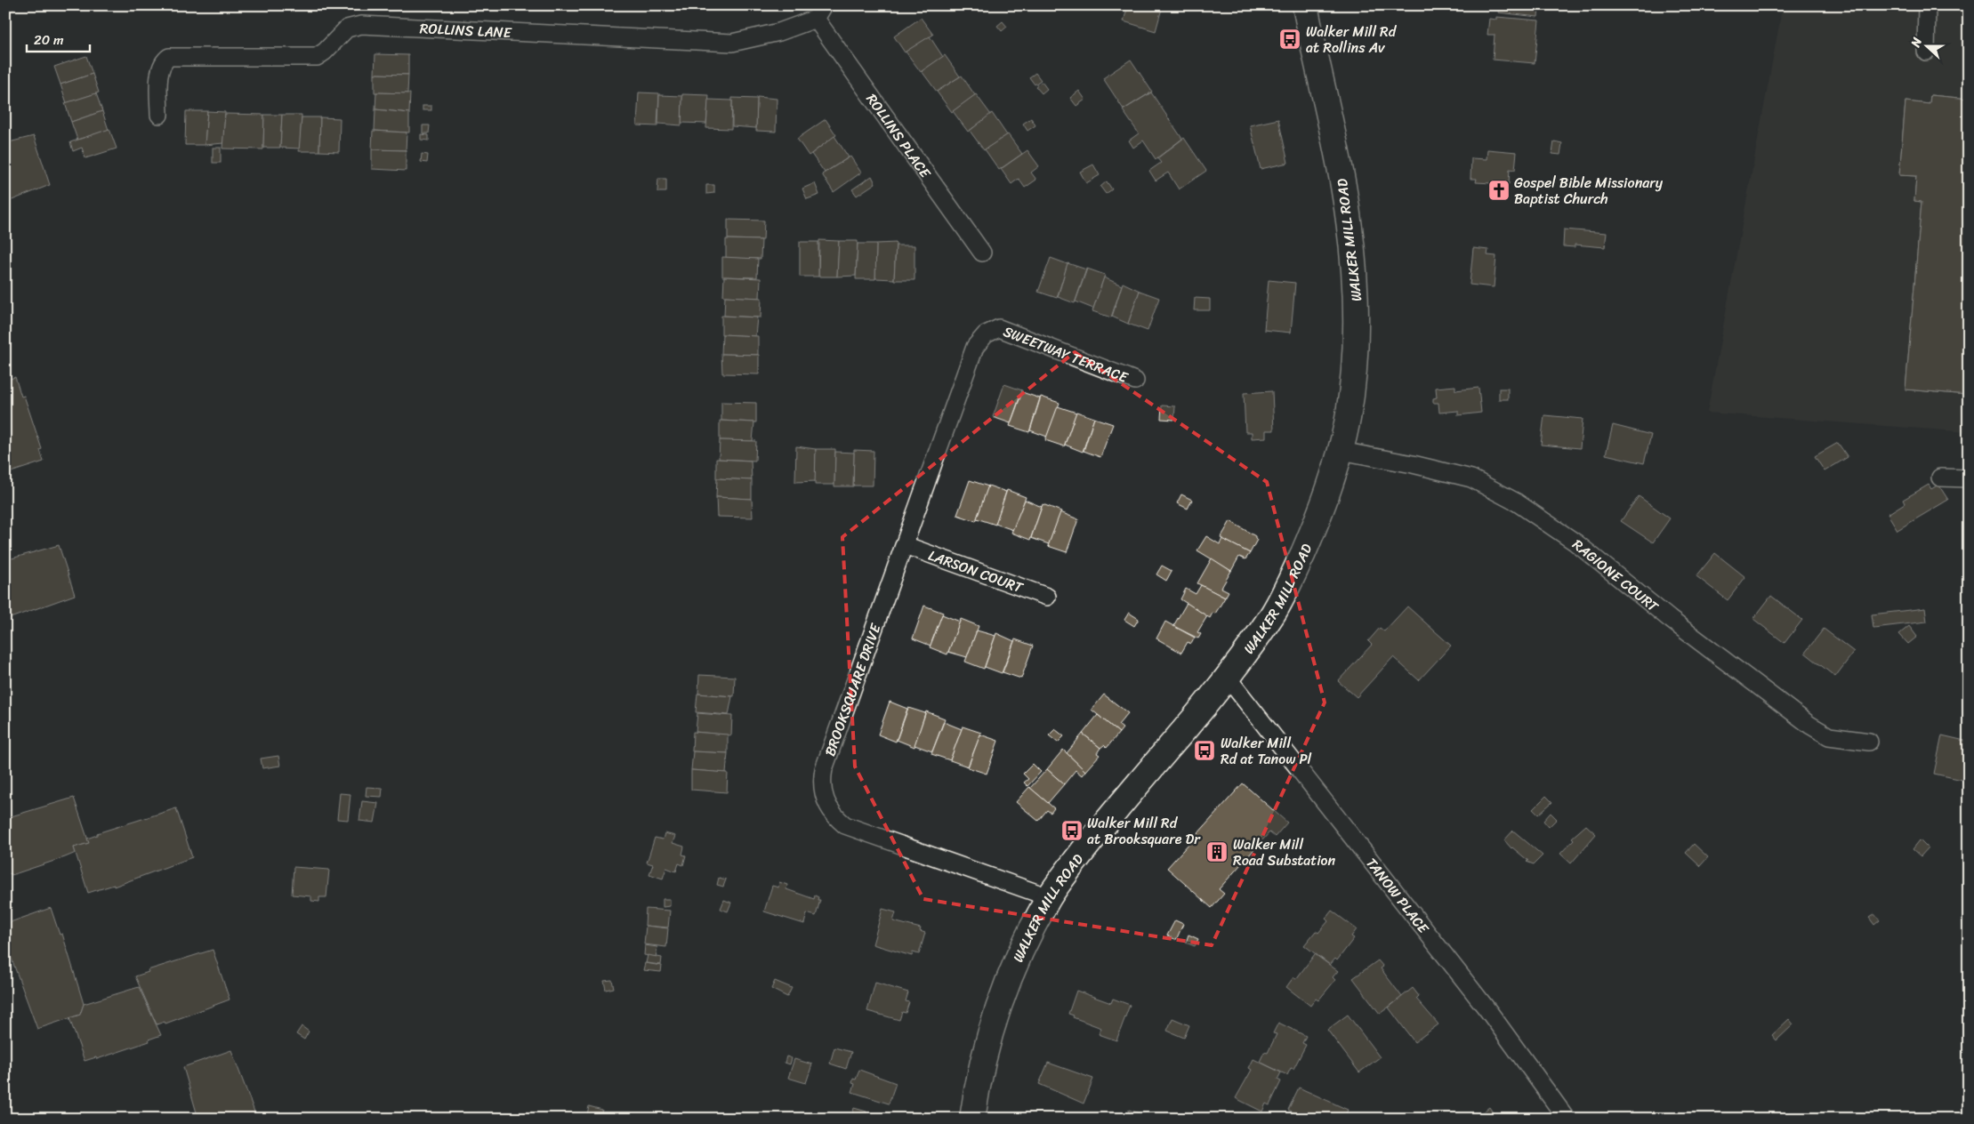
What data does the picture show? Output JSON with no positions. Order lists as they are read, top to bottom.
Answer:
{
  "streets": {
    "street": [
      "ROLLINS LANE",
      "ROLLINS PLACE",
      "WALKER MILL ROAD",
      "SWEETWAY TERRACE",
      "LARSON COURT",
      "RAGIONE COURT",
      "BROOKSQUARE DRIVE",
      "TANOW PLACE"
    ]
  },
  "crossings": [
    ["ROLLINS LANE", "ROLLINS PLACE"],
    ["WALKER MILL ROAD", "RAGIONE COURT"],
    ["WALKER MILL ROAD", "BROOKSQUARE DRIVE"],
    ["WALKER MILL ROAD", "TANOW PLACE"],
    ["SWEETWAY TERRACE", "BROOKSQUARE DRIVE"],
    ["LARSON COURT", "BROOKSQUARE DRIVE"]
  ],
  "places": {
    "bus stop": ["Walker Mill Rd at Rollins Av", "Walker Mill Rd at Tanow Pl", "Walker Mill Rd at Brooksquare Dr"],
    "church": ["Gospel Bible Missionary Baptist Church"],
    "building": ["Walker Mill Road Substation"]
  },
  "scale_bar": "20 m",
  "north": "left"
}
